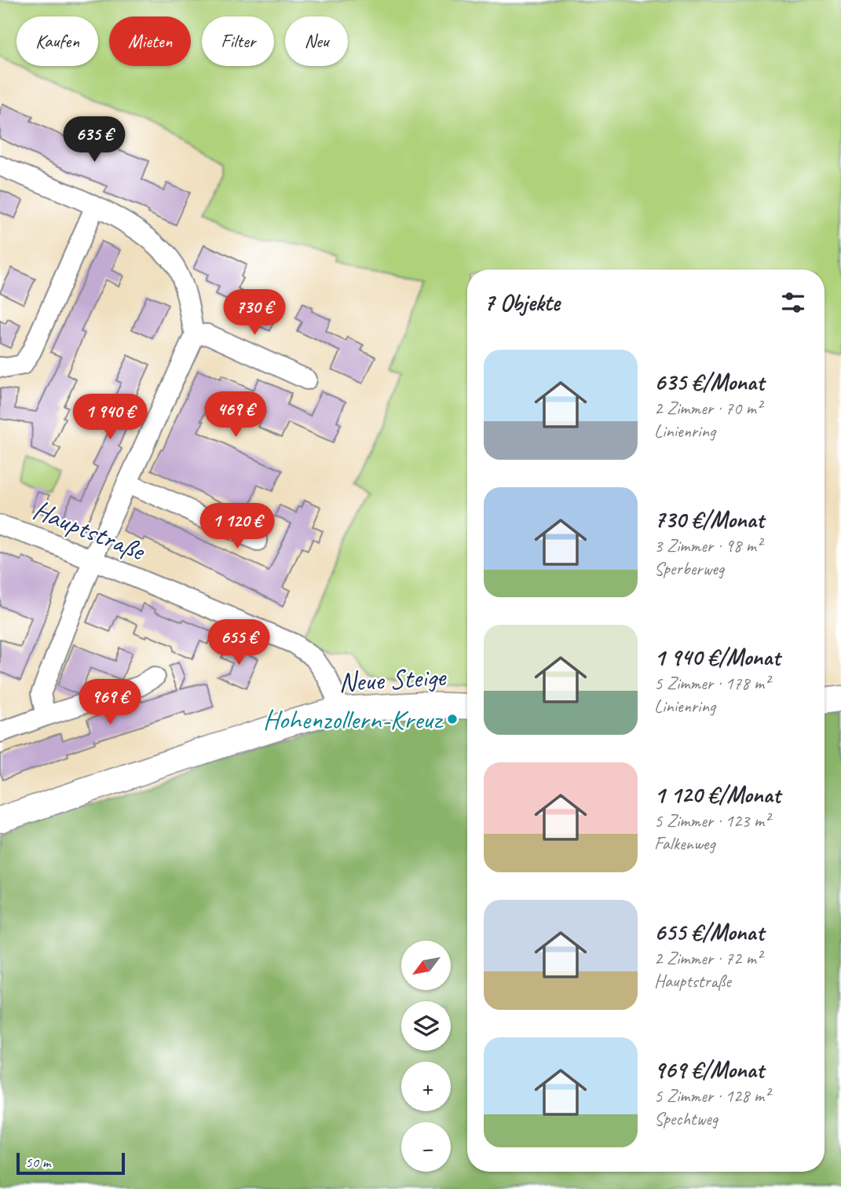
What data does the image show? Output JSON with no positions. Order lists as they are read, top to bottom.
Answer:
{
  "streets": {
    "main road": ["Neue Steige"],
    "street": ["Hauptstraße"]
  },
  "crossings": [
    ["Hauptstraße", "Neue Steige"]
  ],
  "places": ["Hohenzollern-Kreuz"],
  "scale_bar": "50 m",
  "north": "bottom left",
  "page": {
    "chip": [
      "Kaufen",
      "Mieten",
      "Filter",
      "Neu"
    ],
    "price": [
      "635 €",
      "730 €",
      "469 €",
      "1 940 €",
      "1 120 €",
      "655 €",
      "969 €"
    ],
    "heading": "7 Objekte",
    "list": [
      {
        "name": "635 €/Monat",
        "note": "2 Zimmer · 70 m² · Linienring"
      },
      {
        "name": "730 €/Monat",
        "note": "3 Zimmer · 98 m² · Sperberweg"
      },
      {
        "name": "1 940 €/Monat",
        "note": "5 Zimmer · 178 m² · Linienring"
      },
      {
        "name": "1 120 €/Monat",
        "note": "5 Zimmer · 123 m² · Falkenweg"
      },
      {
        "name": "655 €/Monat",
        "note": "2 Zimmer · 72 m² · Hauptstraße"
      },
      {
        "name": "969 €/Monat",
        "note": "5 Zimmer · 128 m² · Spechtweg"
      }
    ],
    "map_buttons": ["+", "−"],
    "scale": "50 m"
  }
}
